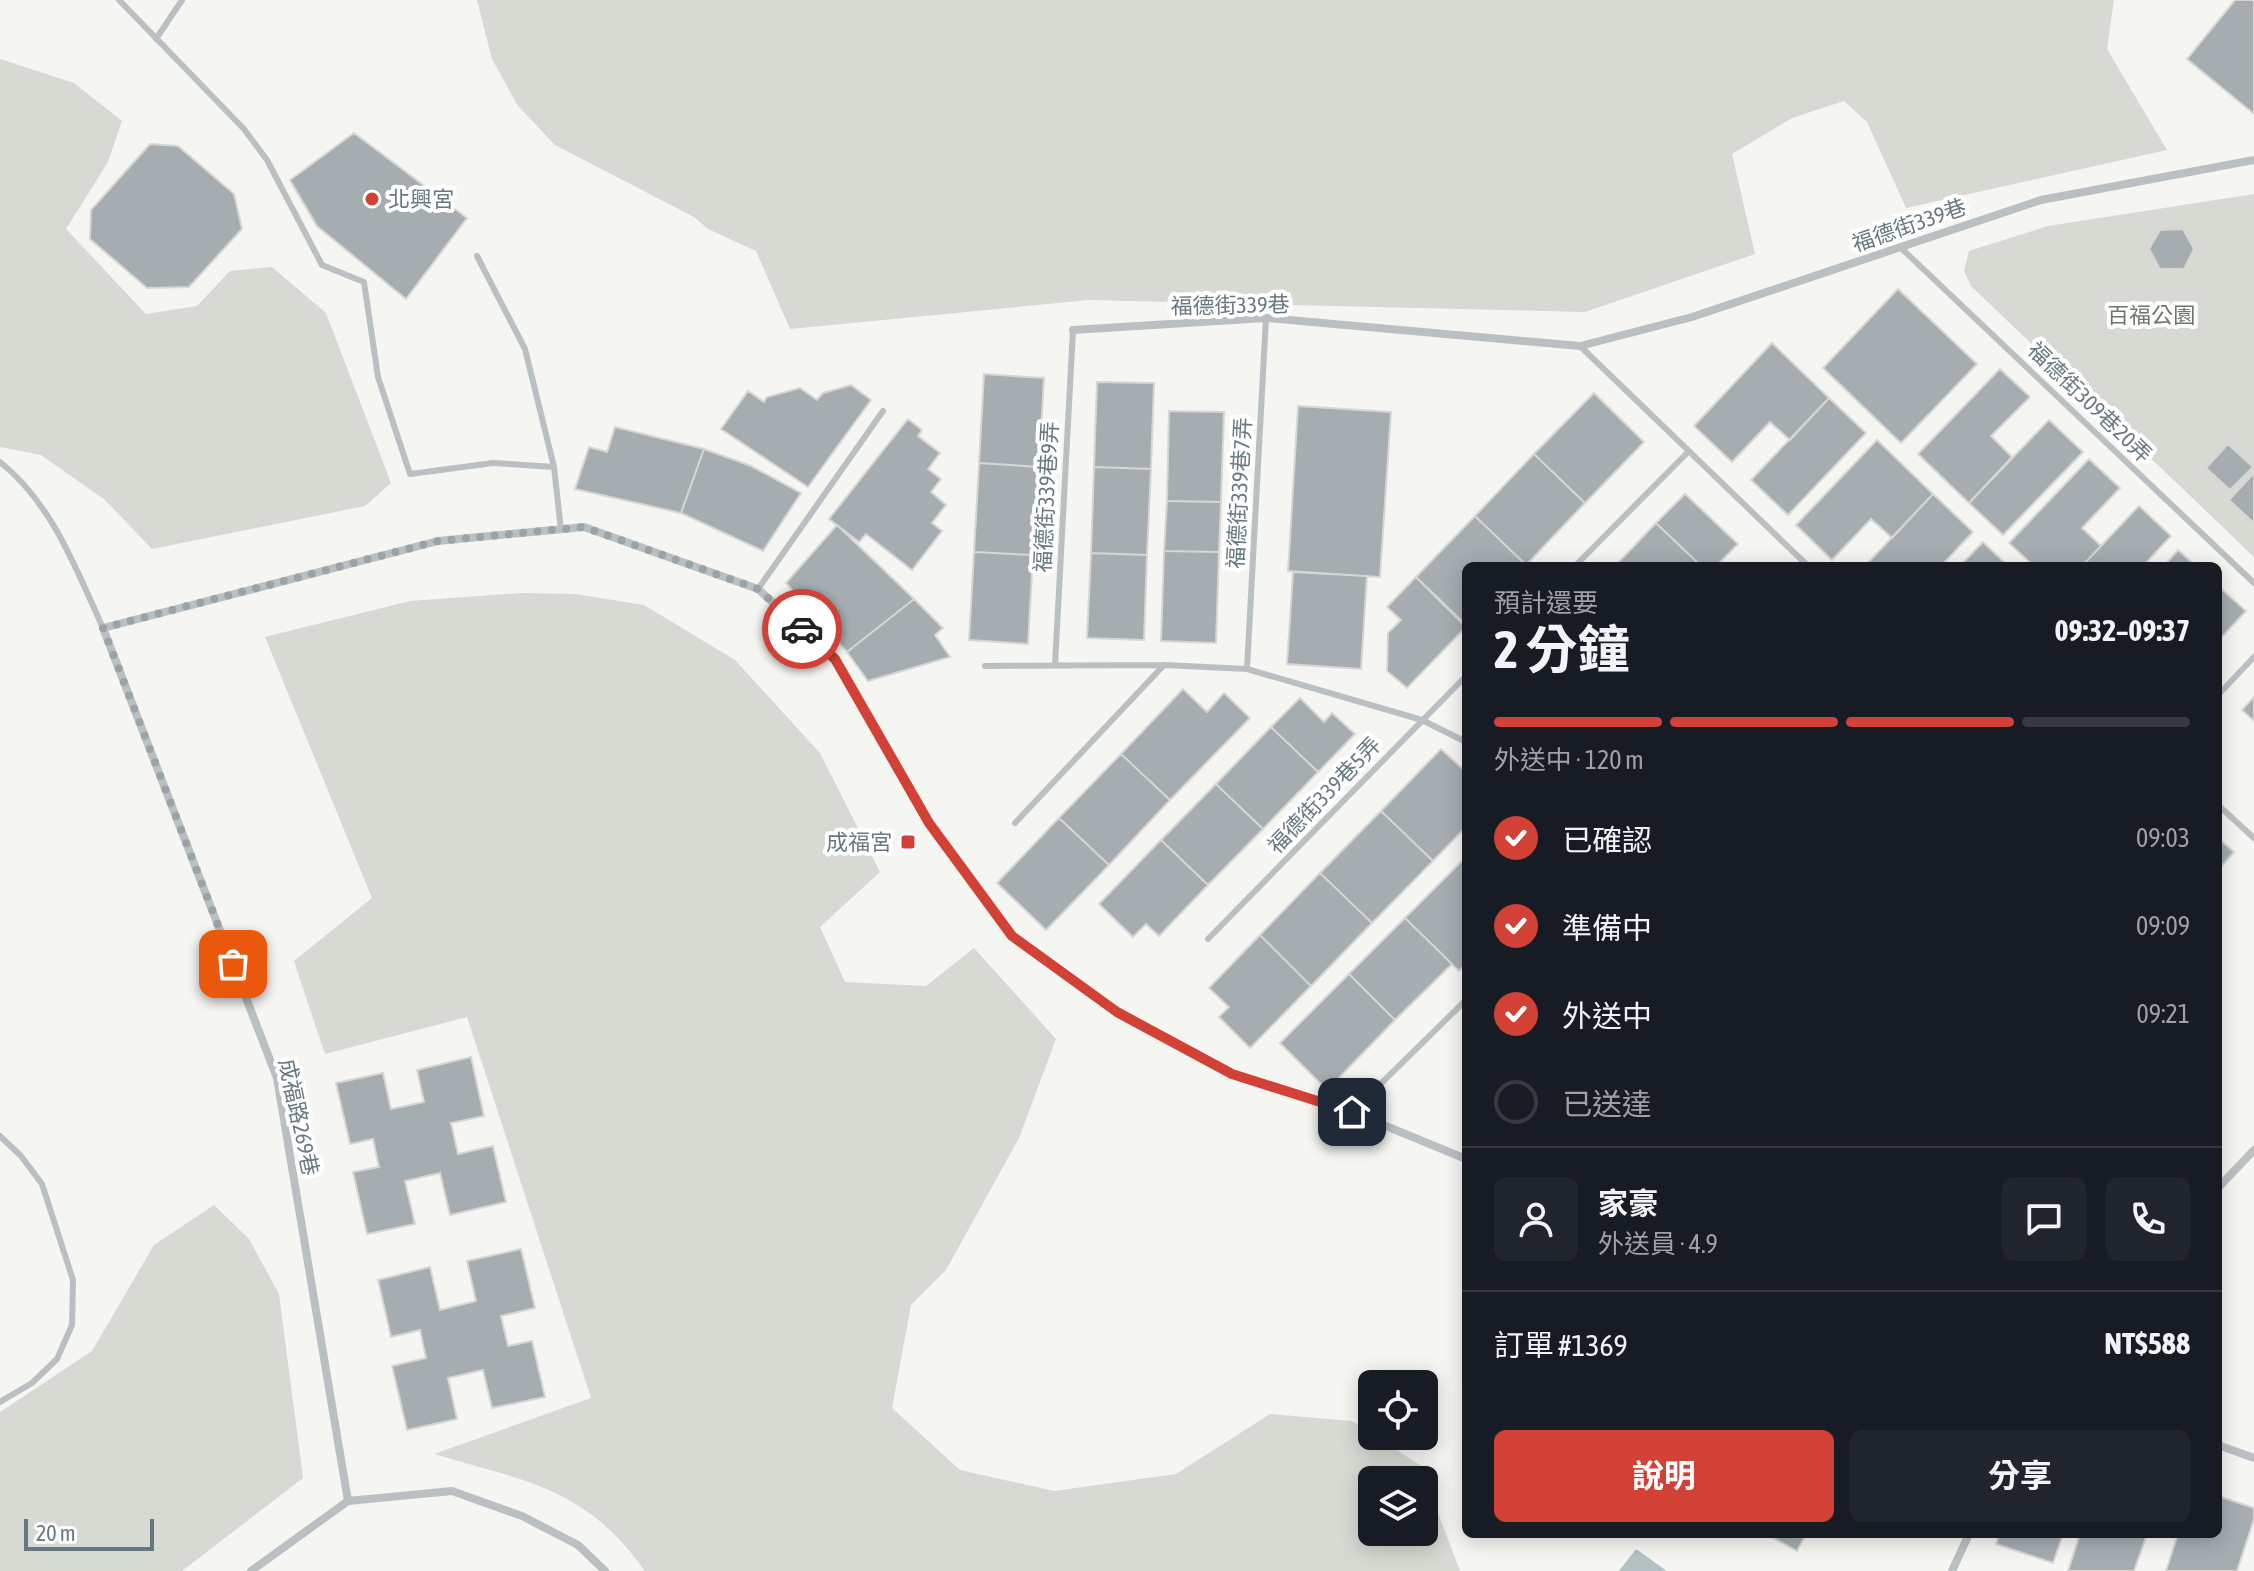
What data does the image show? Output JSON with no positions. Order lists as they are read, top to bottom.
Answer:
{
  "streets": {
    "street": ["福德街339巷", "成福路269巷"],
    "lane": [
      "福德街309巷20弄",
      "福德街339巷7弄",
      "福德街339巷9弄",
      "福德街339巷5弄"
    ]
  },
  "crossings": [
    ["福德街339巷", "福德街309巷20弄"],
    ["福德街339巷", "福德街339巷7弄"],
    ["福德街339巷", "福德街339巷9弄"]
  ],
  "parks": ["百福公園"],
  "places": {
    "other": ["北興宮"],
    "transit": ["成福宮"]
  },
  "scale_bar": "20 m",
  "page": {
    "heading": ["2 分鐘", "預計還要", "09:32–09:37"],
    "panel": [
      "家豪",
      "外送員 · 4.9",
      "訂單 #1369",
      "NT$588"
    ],
    "bar": "外送中 · 120 m",
    "list": [
      ["已確認", "09:03"],
      ["準備中", "09:09"],
      ["外送中", "09:21"],
      "已送達"
    ],
    "buttons": ["說明", "分享"],
    "scale": "20 m"
  }
}
